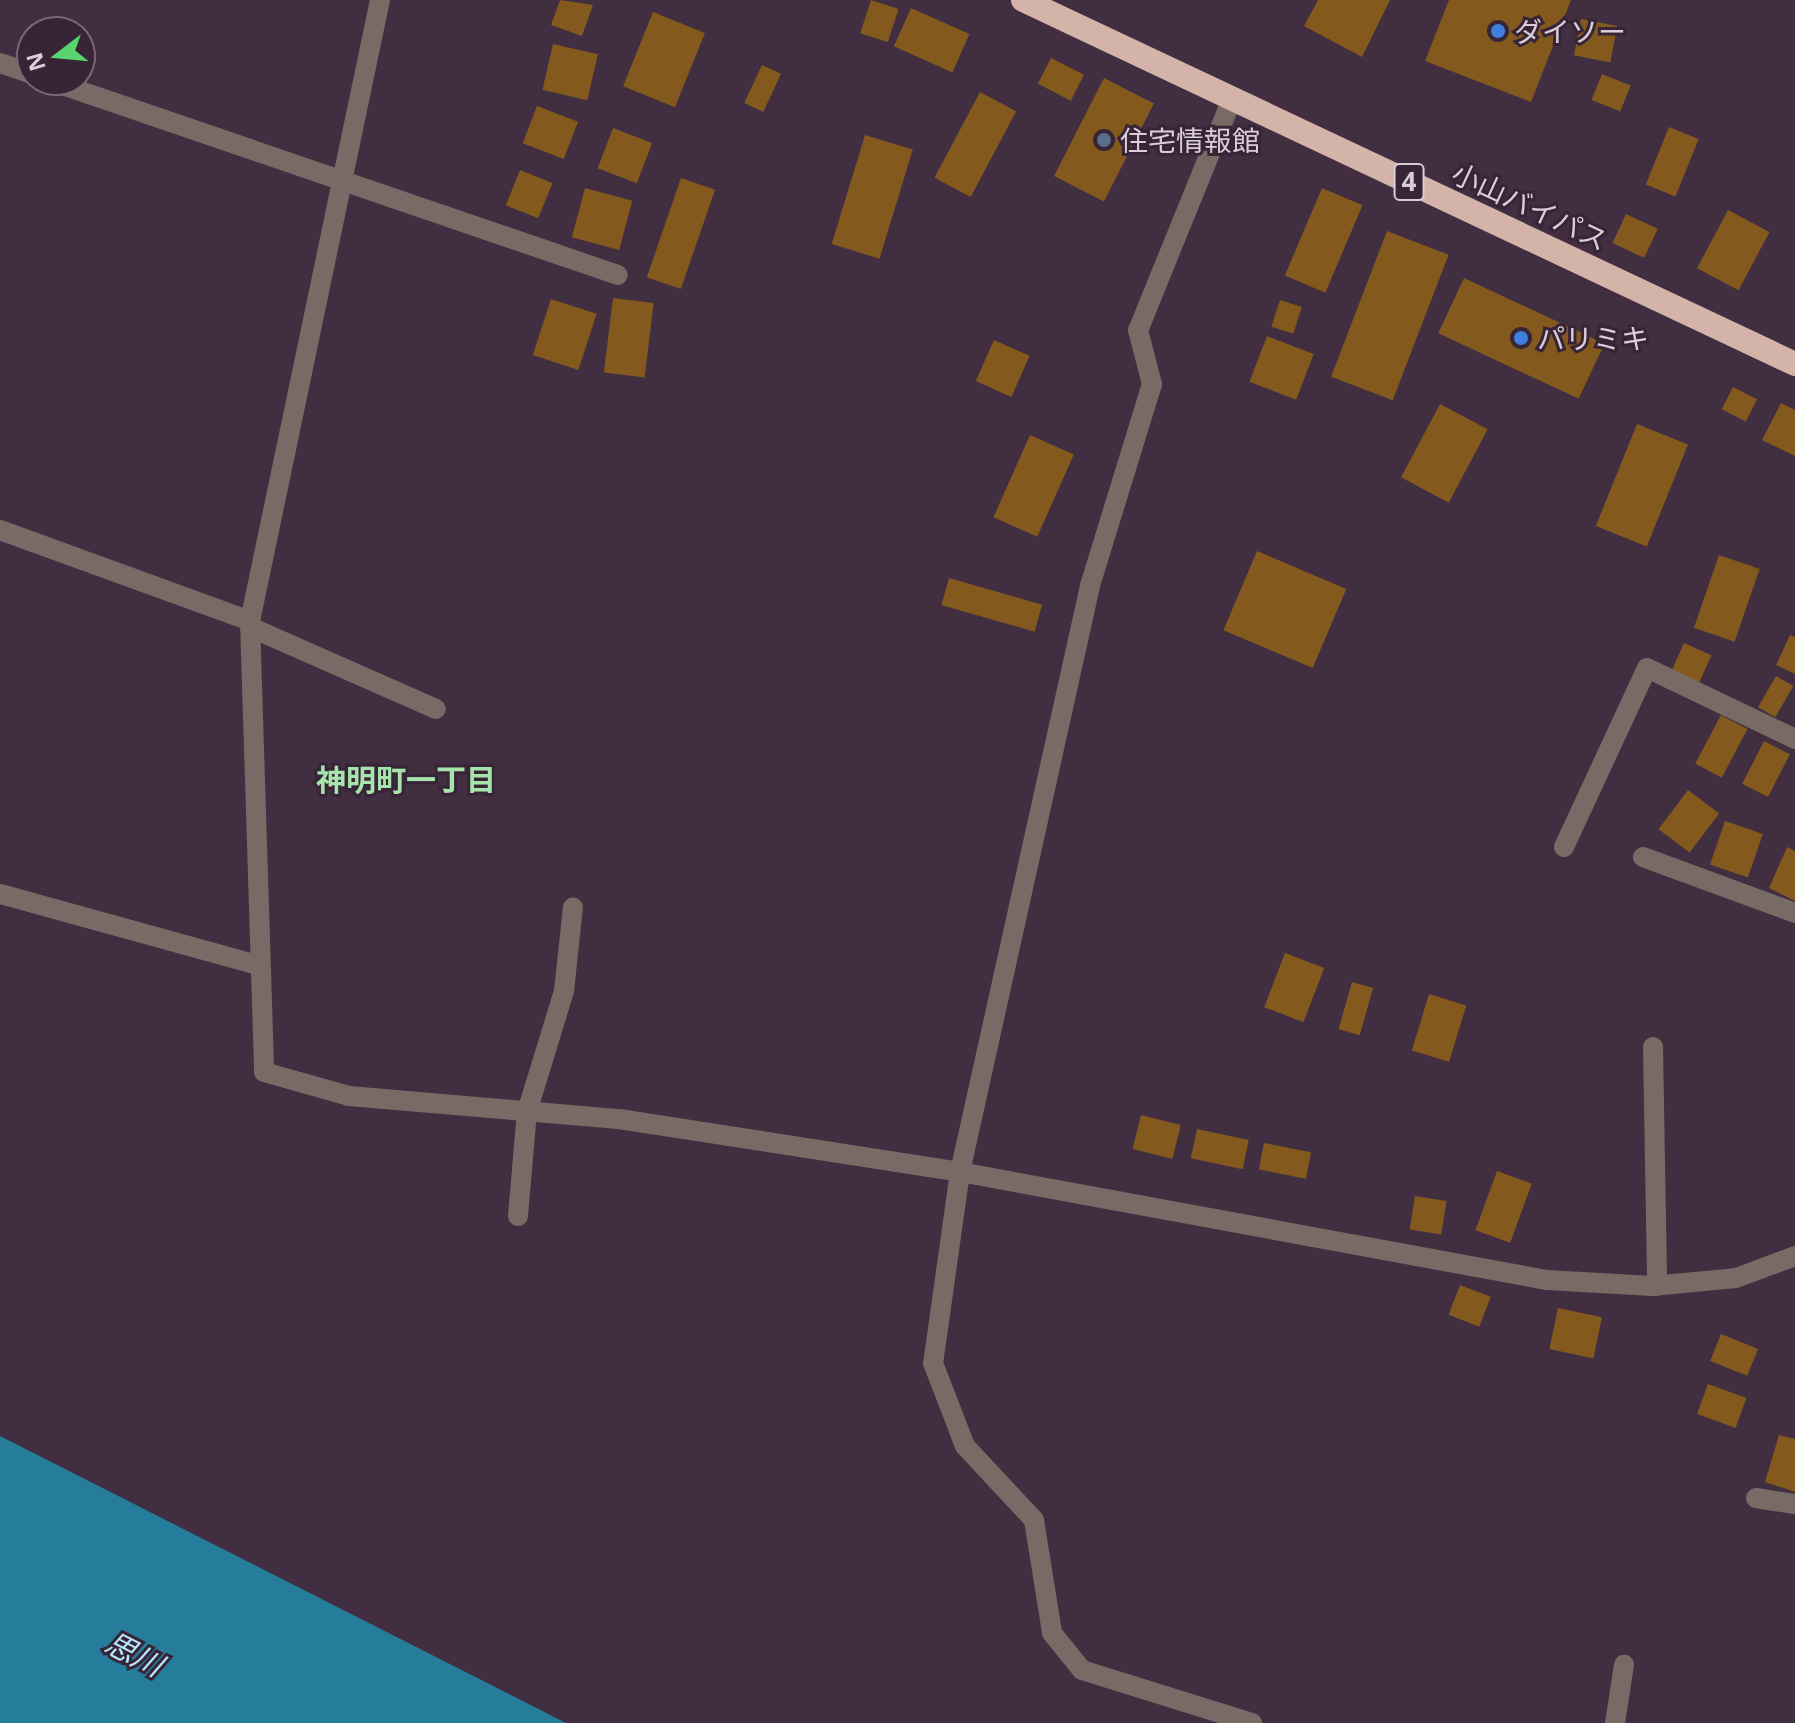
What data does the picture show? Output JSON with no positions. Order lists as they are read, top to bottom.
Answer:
{
  "streets": {
    "highway": ["4", "小山バイパス"]
  },
  "districts": ["神明町一丁目"],
  "water": ["思川"],
  "places": ["ダイソー", "住宅情報館", "パリミキ"],
  "north": "left"
}
